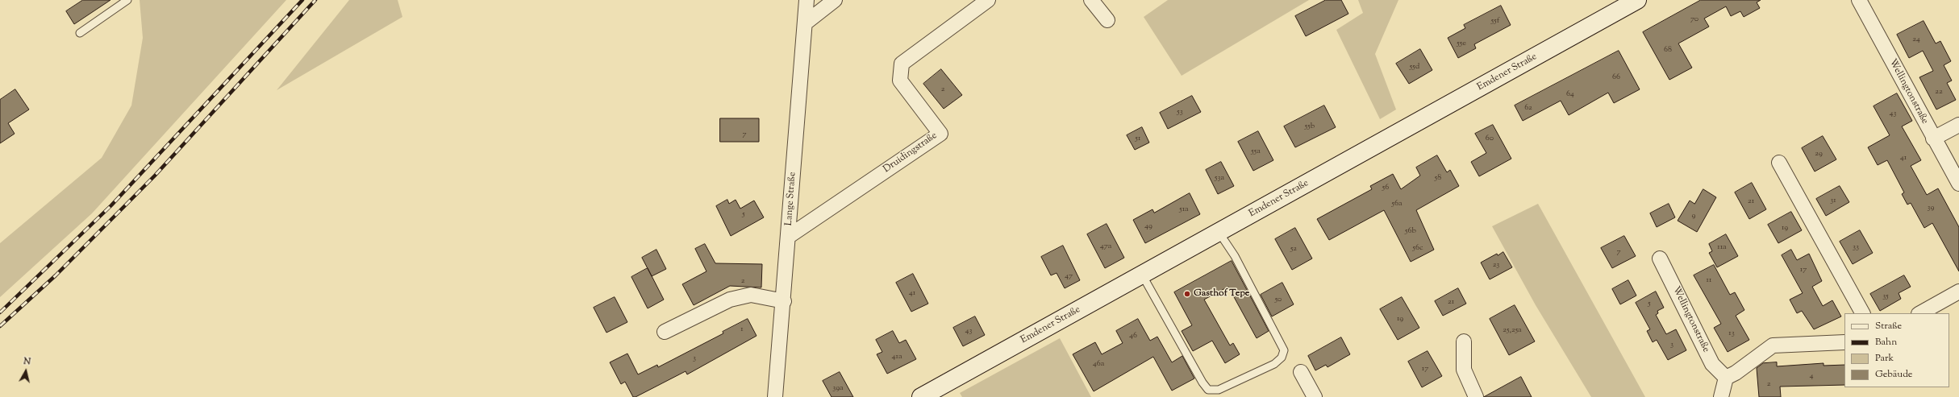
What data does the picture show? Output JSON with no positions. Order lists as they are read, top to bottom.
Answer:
{
  "streets": {
    "street": [
      "Emdener Straße",
      "Wellingtonstraße",
      "Druidingstraße",
      "Lange Straße"
    ]
  },
  "crossings": [
    ["Druidingstraße", "Lange Straße"]
  ],
  "places": ["Gasthof Tepe"],
  "house_numbers": [
    "70",
    "55f",
    "24",
    "55e",
    "68",
    "55d",
    "66",
    "2",
    "22",
    "64",
    "62",
    "53",
    "43",
    "55b",
    "7",
    "51",
    "60",
    "55a",
    "29",
    "41",
    "53a",
    "58",
    "56",
    "31",
    "21",
    "56a",
    "39",
    "51a",
    "5",
    "9",
    "49",
    "19",
    "56b",
    "47a",
    "11a",
    "33",
    "56c",
    "52",
    "7",
    "23",
    "17",
    "47",
    "11",
    "2",
    "41",
    "35",
    "50",
    "21",
    "5",
    "19",
    "1",
    "25,25a",
    "43",
    "13",
    "46",
    "3",
    "41a",
    "3",
    "46a",
    "17",
    "4",
    "2",
    "39a"
  ],
  "legend": [
    "Straße",
    "Bahn",
    "Park",
    "Gebäude"
  ],
  "north": "top"
}
